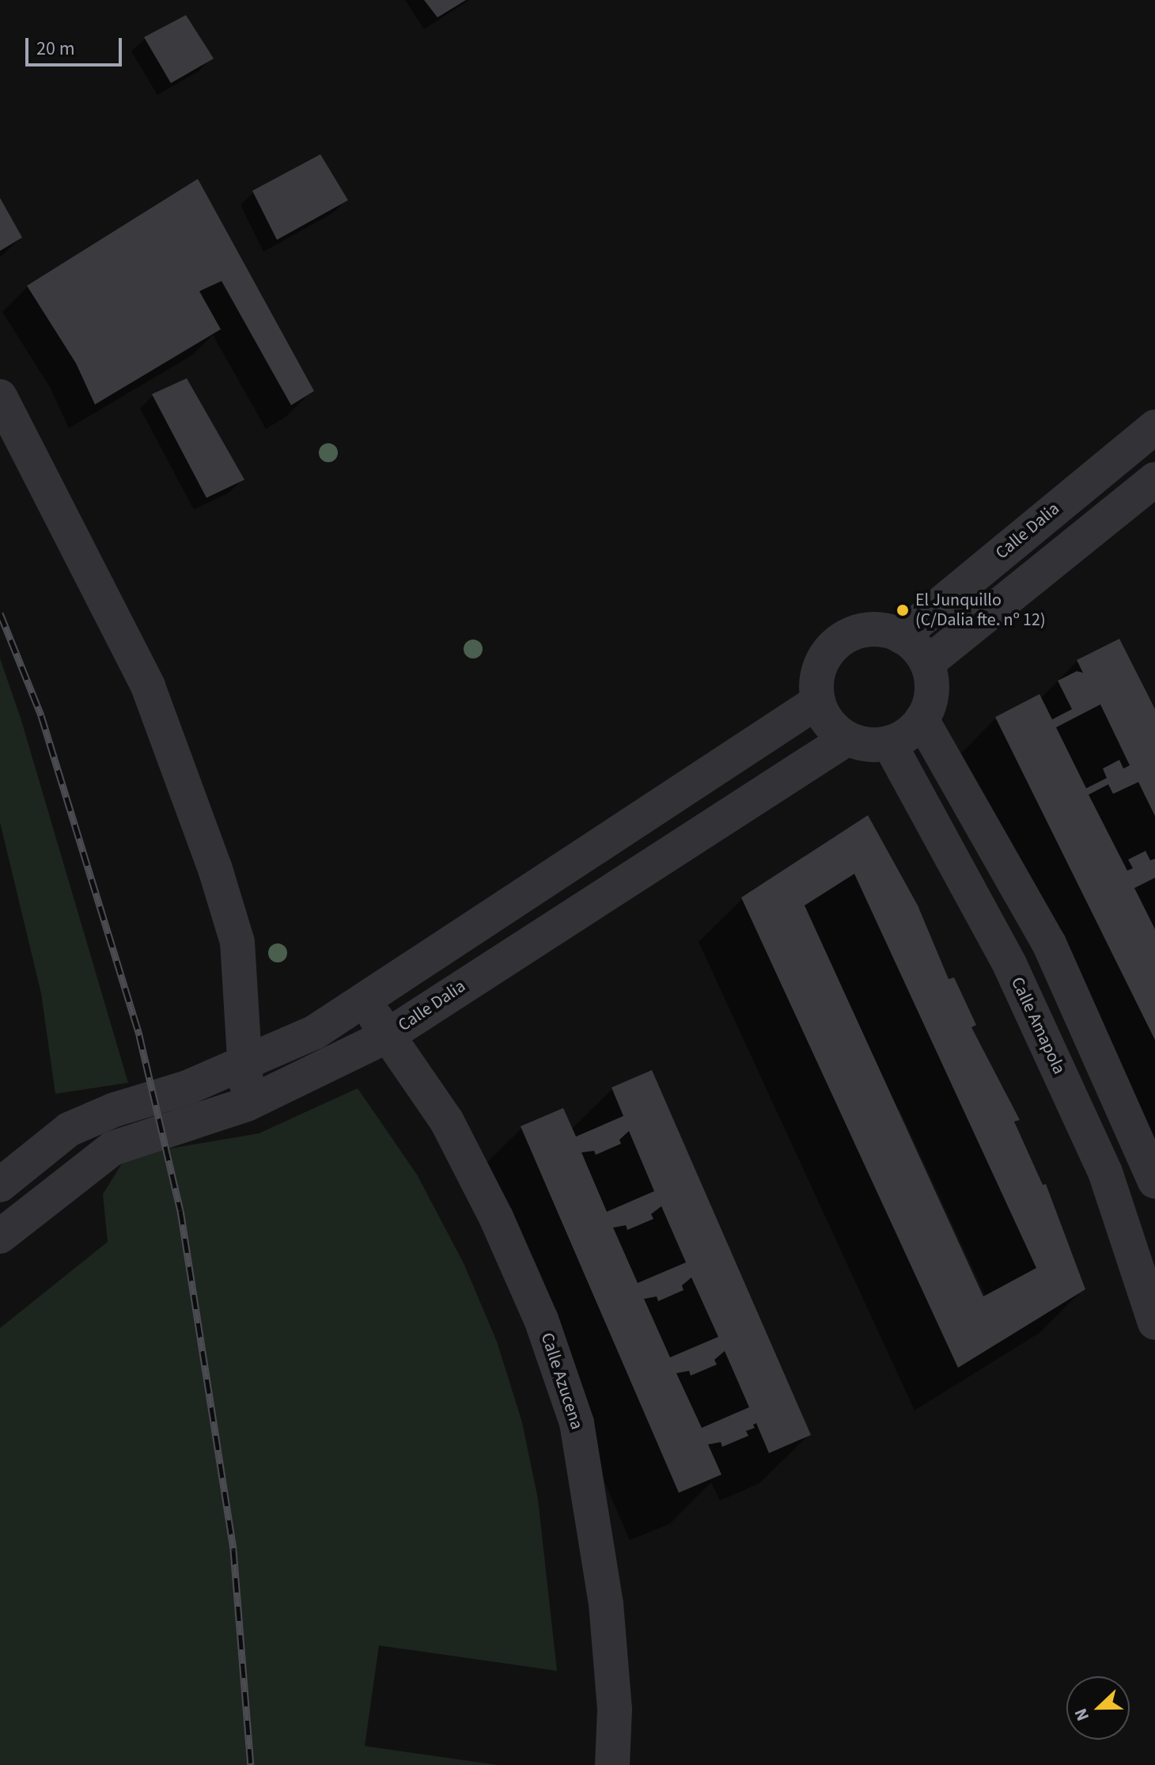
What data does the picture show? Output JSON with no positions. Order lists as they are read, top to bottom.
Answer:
{
  "streets": {
    "street": ["Calle Dalia", "Calle Amapola", "Calle Azucena"]
  },
  "crossings": [
    ["Calle Dalia", "Calle Amapola"],
    ["Calle Dalia", "Calle Azucena"]
  ],
  "places": ["El Junquillo (C/Dalia fte. nº 12)"],
  "scale_bar": "20 m",
  "north": "left"
}
